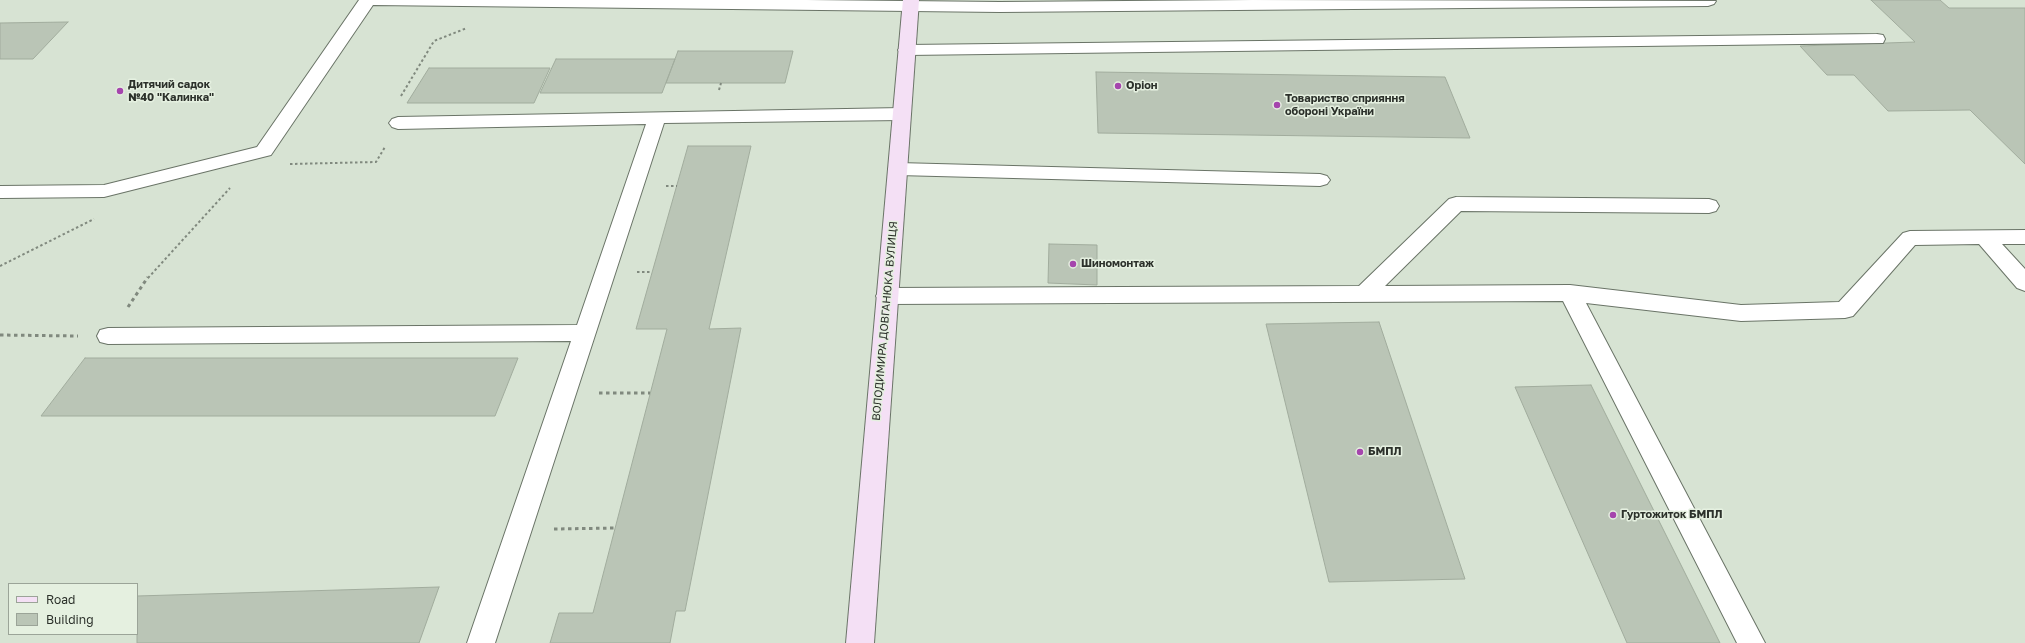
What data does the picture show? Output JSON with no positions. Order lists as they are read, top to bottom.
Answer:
{
  "streets": {
    "main road": ["ВОЛОДИМИРА ДОВГАНЮКА ВУЛИЦЯ"]
  },
  "places": [
    "Оріон",
    "Дитячий садок №40 \"Калинка\"",
    "Товариство сприяння обороні України",
    "Шиномонтаж",
    "БМПЛ",
    "Гуртожиток БМПЛ"
  ],
  "legend": ["Road", "Building"]
}
